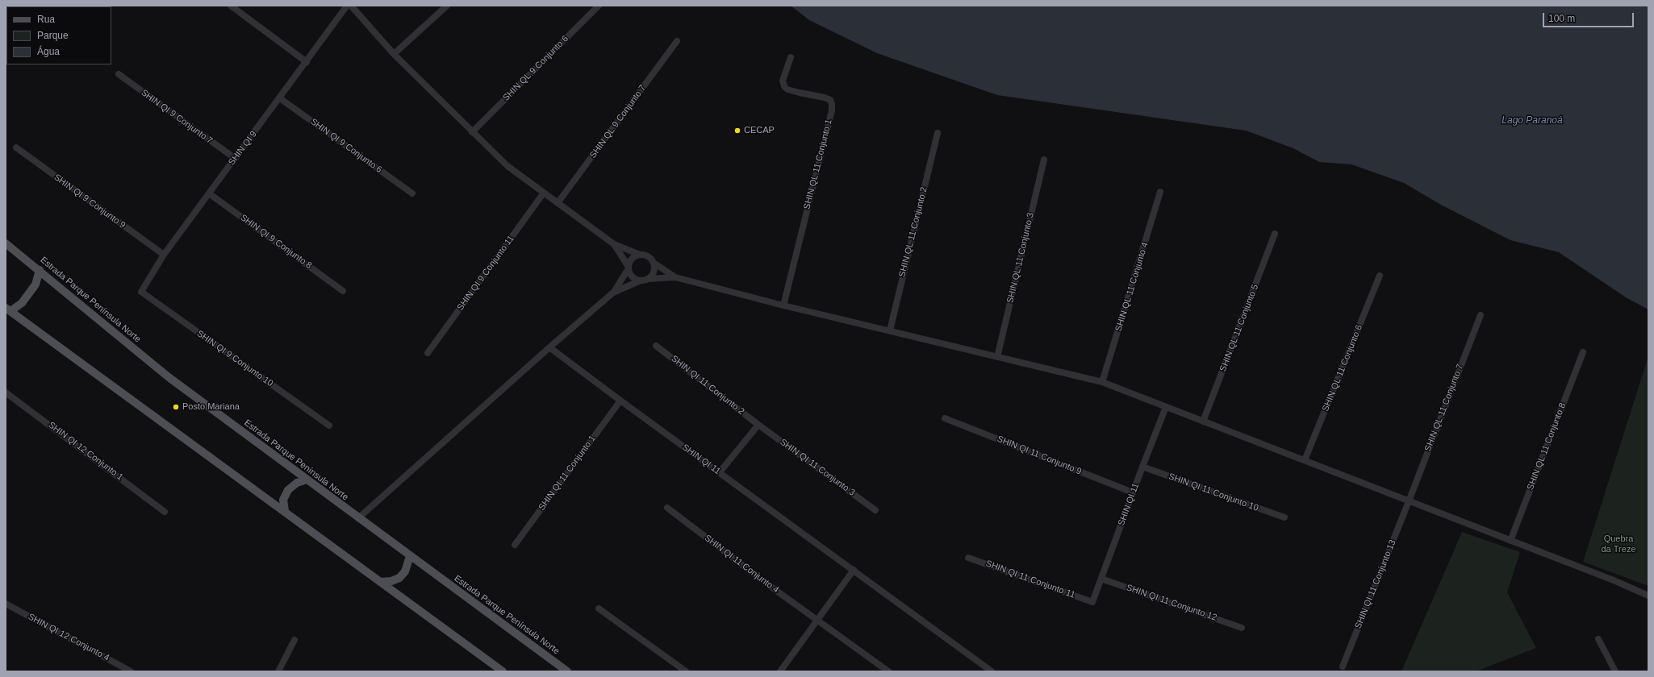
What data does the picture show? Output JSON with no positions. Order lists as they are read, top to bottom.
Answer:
{
  "streets": {
    "main road": ["Estrada Parque Península Norte"],
    "street": [
      "SHIN QL 9 Conjunto 6",
      "SHIN QI 9 Conjunto 7",
      "SHIN QL 9 Conjunto 7",
      "SHIN QI 9 Conjunto 6",
      "SHIN QI 9",
      "SHIN QL 11 Conjunto 1",
      "SHIN QI 9 Conjunto 9",
      "SHIN QL 11 Conjunto 2",
      "SHIN QI 9 Conjunto 8",
      "SHIN QL 11 Conjunto 3",
      "SHIN QI 9 Conjunto 11",
      "SHIN QL 11 Conjunto 4",
      "SHIN QL 11 Conjunto 5",
      "SHIN QI 9 Conjunto 10",
      "SHIN QL 11 Conjunto 6",
      "SHIN QI 11 Conjunto 2",
      "SHIN QL 11 Conjunto 7",
      "SHIN QL 11 Conjunto 8",
      "SHIN QI 12 Conjunto 1",
      "SHIN QI 11 Conjunto 9",
      "SHIN QI 11",
      "SHIN QI 11 Conjunto 3",
      "SHIN QI 11 Conjunto 1",
      "SHIN QI 11 Conjunto 10",
      "SHIN QI 11 Conjunto 4",
      "SHIN QI 11 Conjunto 11",
      "SHIN QI 11 Conjunto 13",
      "SHIN QI 11 Conjunto 12",
      "SHIN QI 12 Conjunto 4"
    ]
  },
  "crossings": [
    ["SHIN QI 9 Conjunto 7", "SHIN QI 9"],
    ["SHIN QI 9 Conjunto 6", "SHIN QI 9"],
    ["SHIN QI 9", "SHIN QI 9 Conjunto 9"],
    ["SHIN QI 9", "SHIN QI 9 Conjunto 8"],
    ["SHIN QI 9", "SHIN QI 9 Conjunto 10"],
    ["SHIN QI 11 Conjunto 2", "SHIN QI 11 Conjunto 3"],
    ["SHIN QL 11 Conjunto 7", "SHIN QI 11 Conjunto 13"],
    ["SHIN QI 11 Conjunto 9", "SHIN QI 11"],
    ["SHIN QI 11", "SHIN QI 11 Conjunto 1"],
    ["SHIN QI 11", "SHIN QI 11 Conjunto 10"],
    ["SHIN QI 11", "SHIN QI 11 Conjunto 11"],
    ["SHIN QI 11", "SHIN QI 11 Conjunto 12"]
  ],
  "water": ["Lago Paranoá"],
  "parks": ["Quebra da Treze"],
  "places": ["CECAP", "Posto Mariana"],
  "legend": ["Rua", "Parque", "Água"],
  "scale_bar": "100 m"
}
